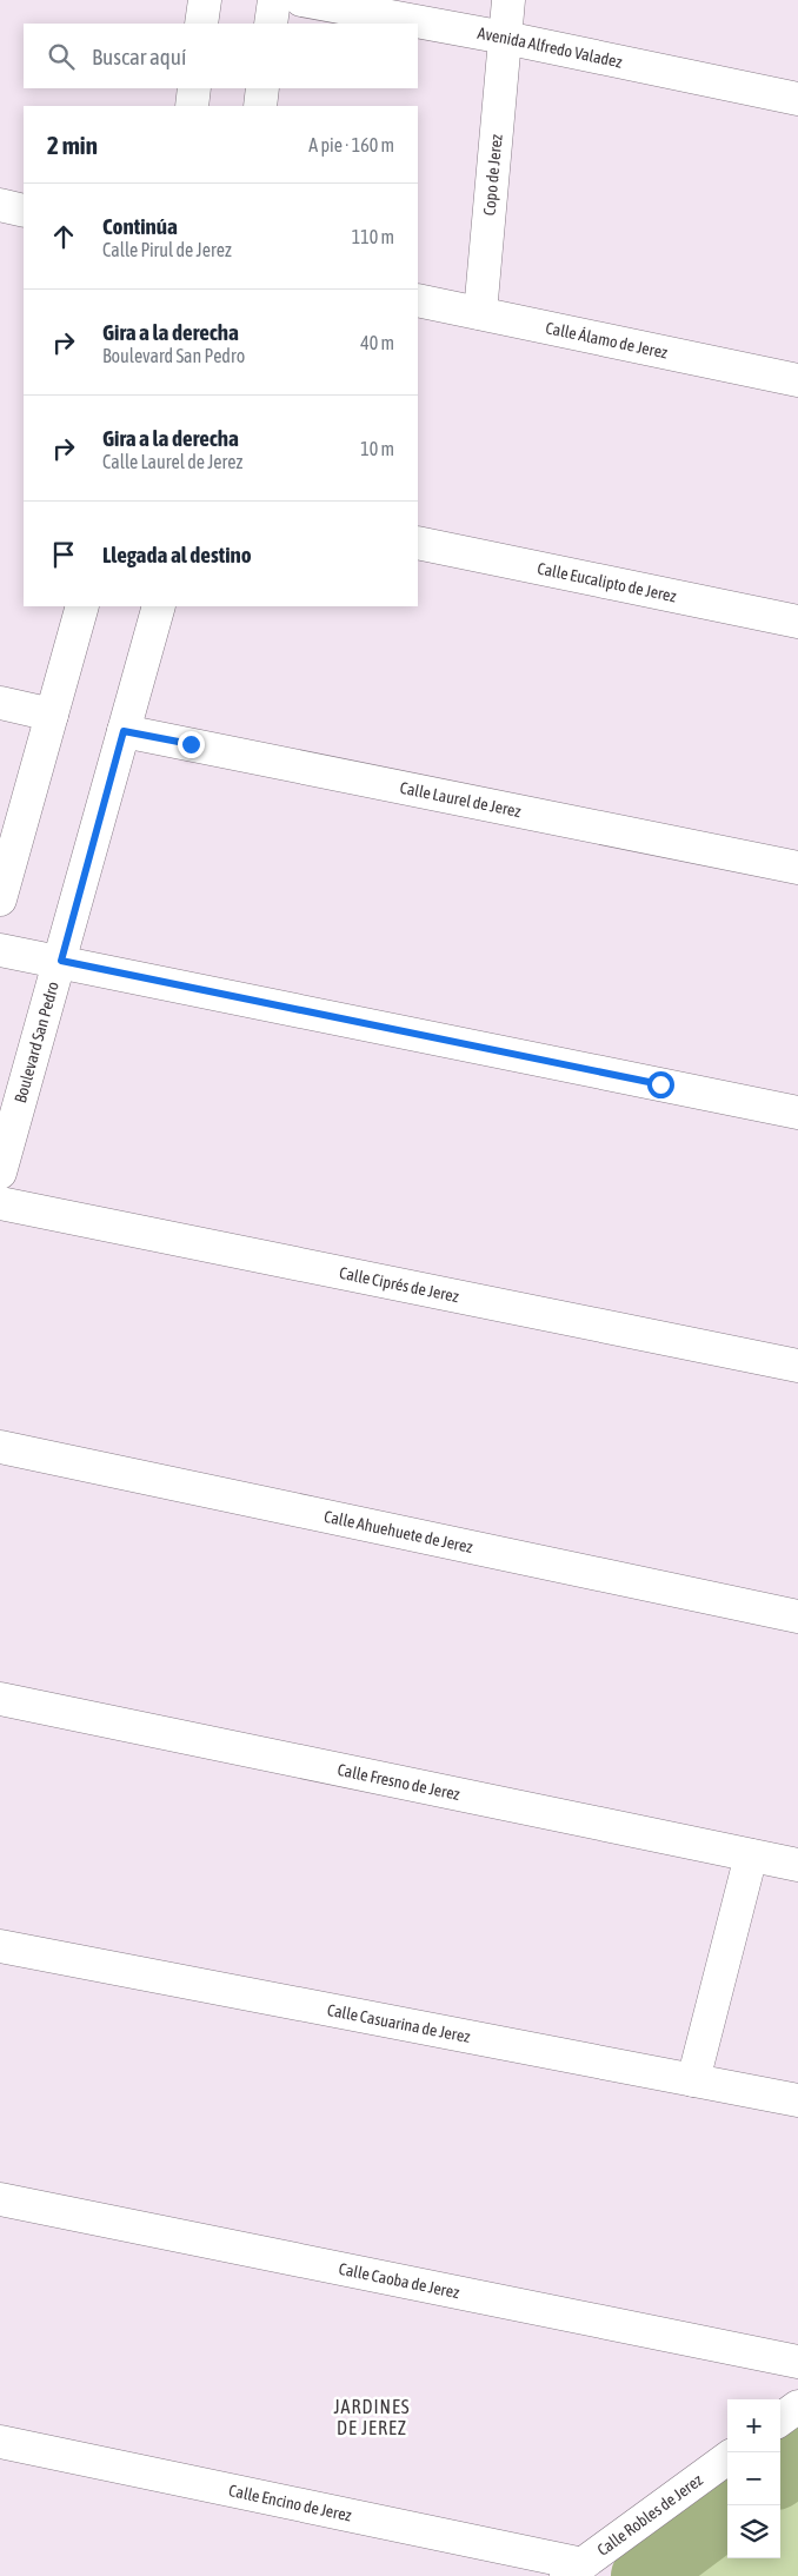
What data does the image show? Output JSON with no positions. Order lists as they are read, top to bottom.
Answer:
{
  "streets": {
    "street": [
      "Avenida Alfredo Valadez",
      "Copo de Jerez",
      "Calle Álamo de Jerez",
      "Calle Eucalipto de Jerez",
      "Calle Laurel de Jerez",
      "Boulevard San Pedro",
      "Calle Ciprés de Jerez",
      "Calle Ahuehuete de Jerez",
      "Calle Fresno de Jerez",
      "Calle Casuarina de Jerez",
      "Calle Caoba de Jerez",
      "Calle Encino de Jerez",
      "Calle Robles de Jerez"
    ]
  },
  "crossings": [
    ["Avenida Alfredo Valadez", "Copo de Jerez"],
    ["Copo de Jerez", "Calle Álamo de Jerez"],
    ["Calle Laurel de Jerez", "Boulevard San Pedro"],
    ["Calle Encino de Jerez", "Calle Robles de Jerez"]
  ],
  "districts": ["JARDINES DE JEREZ"],
  "page": {
    "search": "Buscar aquí",
    "heading": ["2 min", "A pie · 160 m"],
    "list": [
      ["Continúa", "Calle Pirul de Jerez", "110 m"],
      ["Gira a la derecha", "Boulevard San Pedro", "40 m"],
      ["Gira a la derecha", "Calle Laurel de Jerez", "10 m"],
      "Llegada al destino"
    ],
    "map_buttons": ["+", "−"]
  }
}
